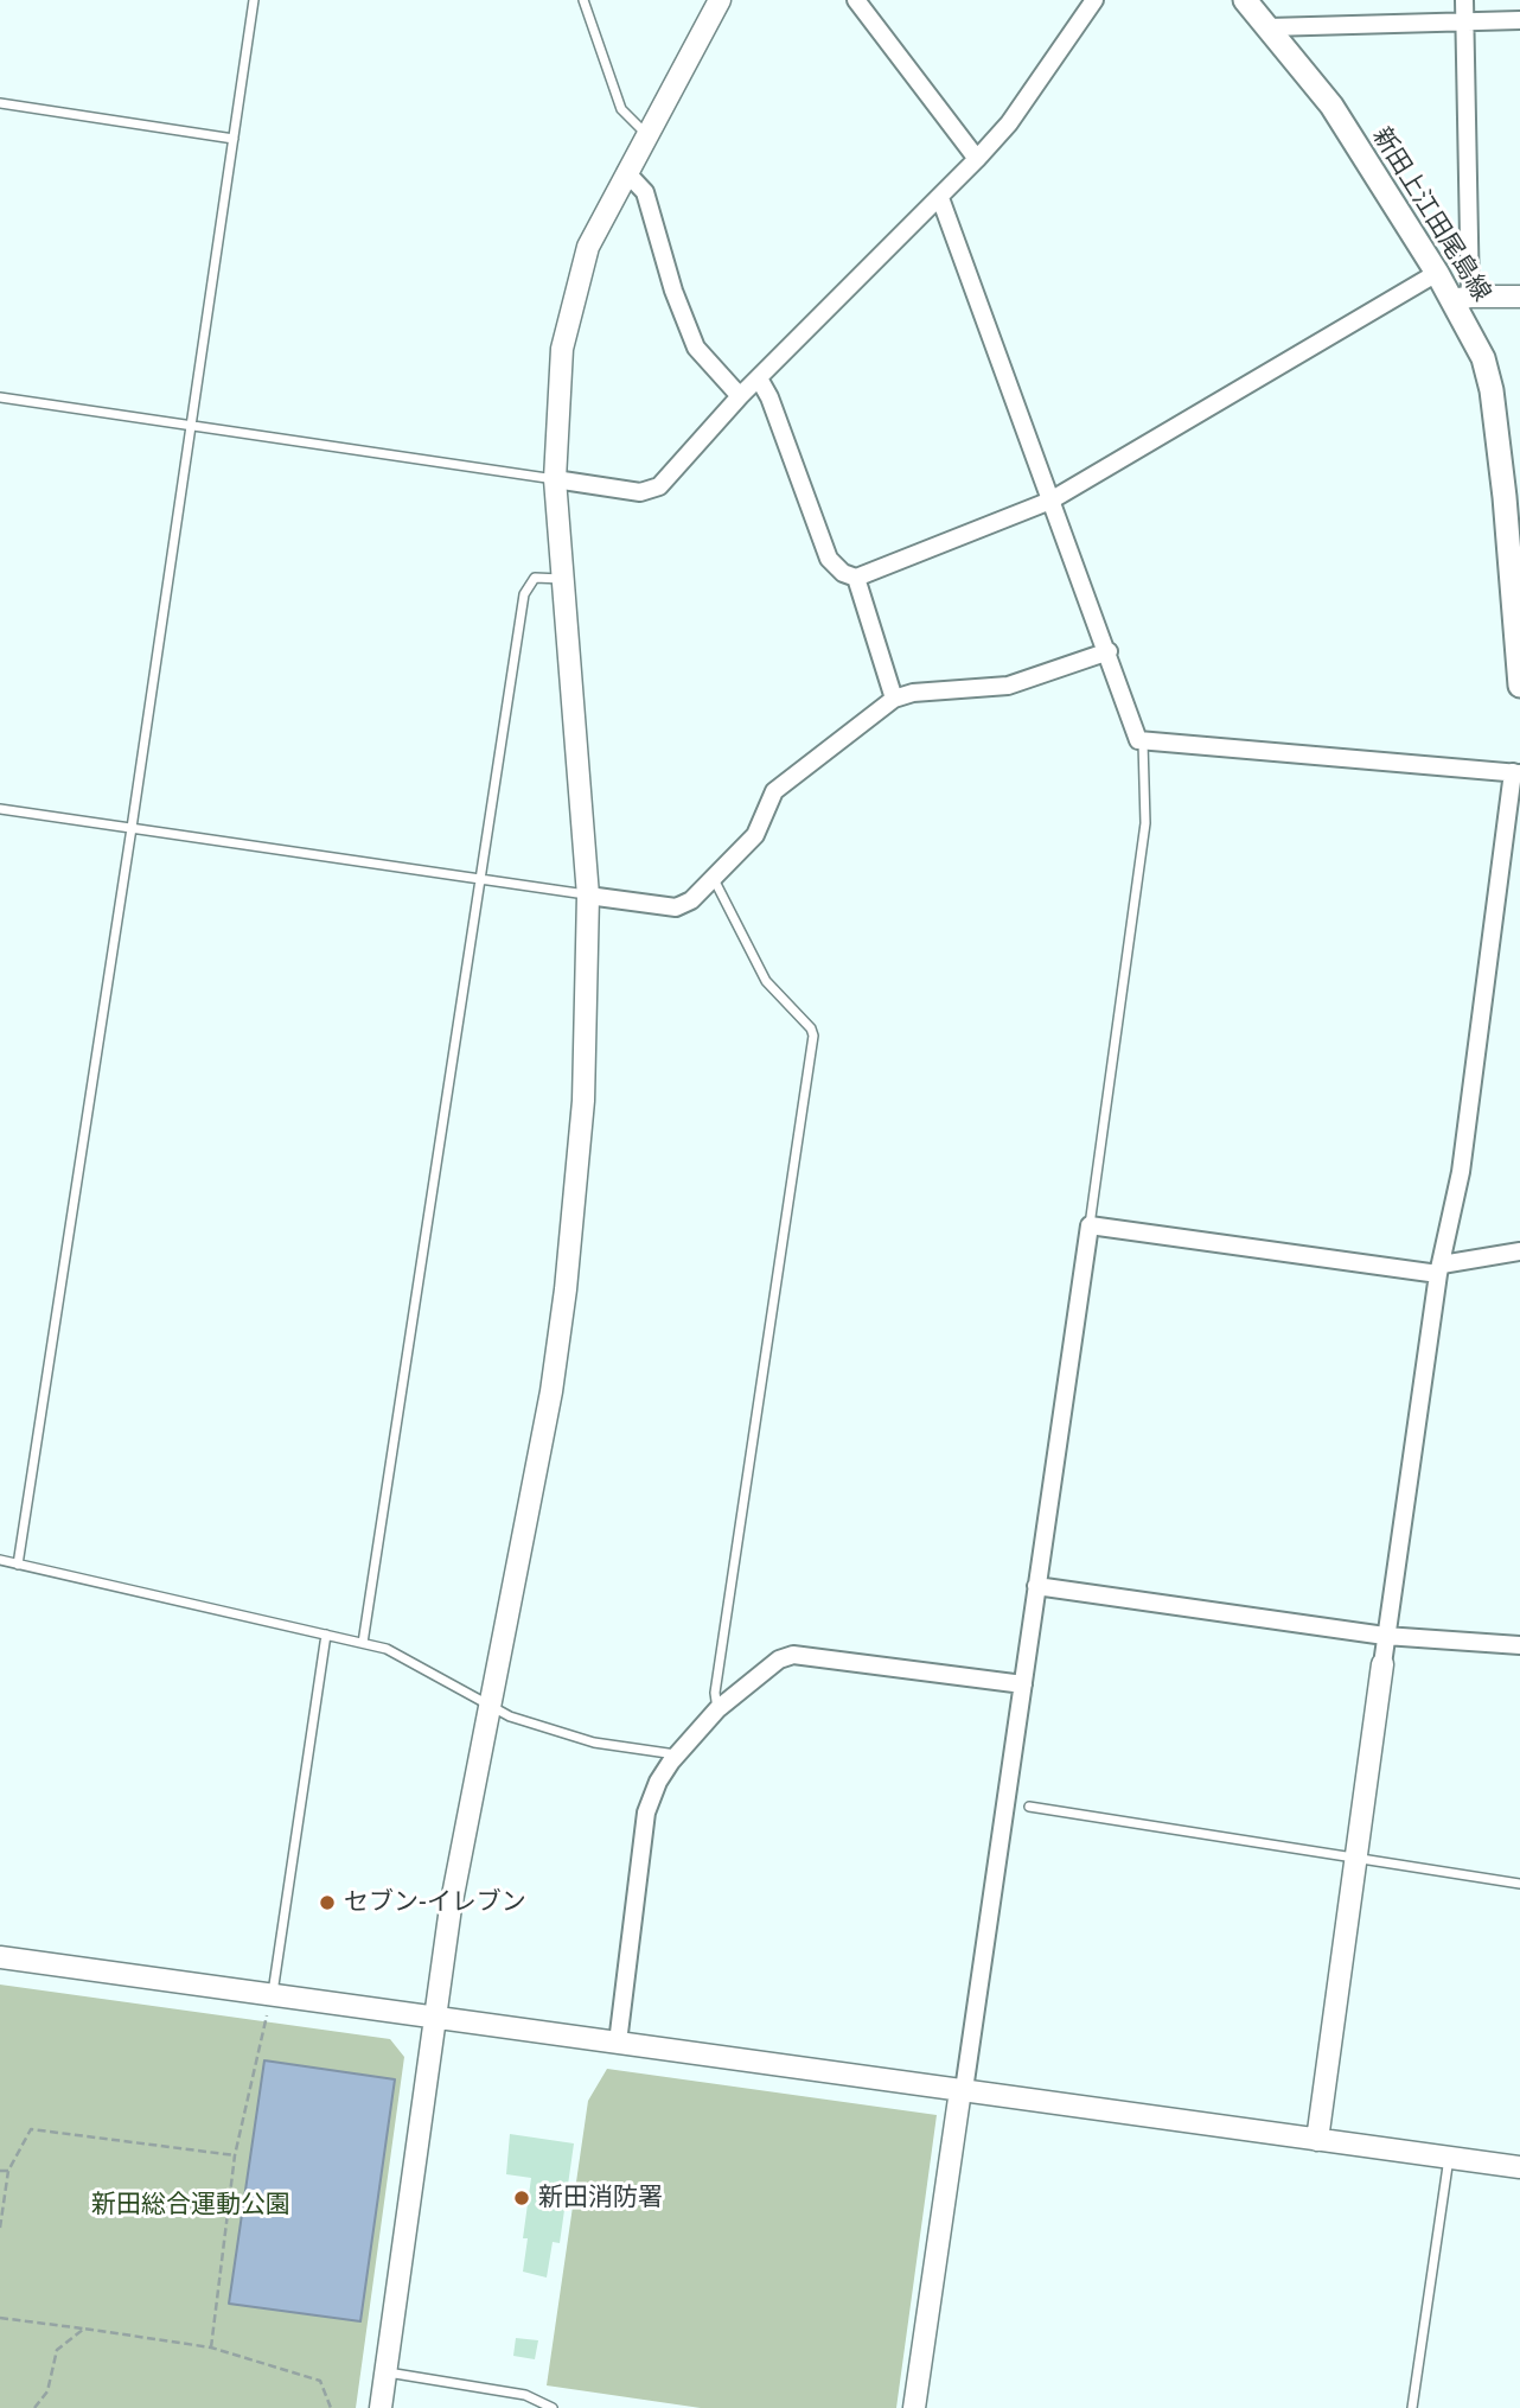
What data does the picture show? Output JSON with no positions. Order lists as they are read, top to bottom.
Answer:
{
  "streets": {
    "main road": ["新田上江田尾島線"]
  },
  "parks": ["新田総合運動公園"],
  "places": ["セブン-イレブン", "新田消防署"]
}
